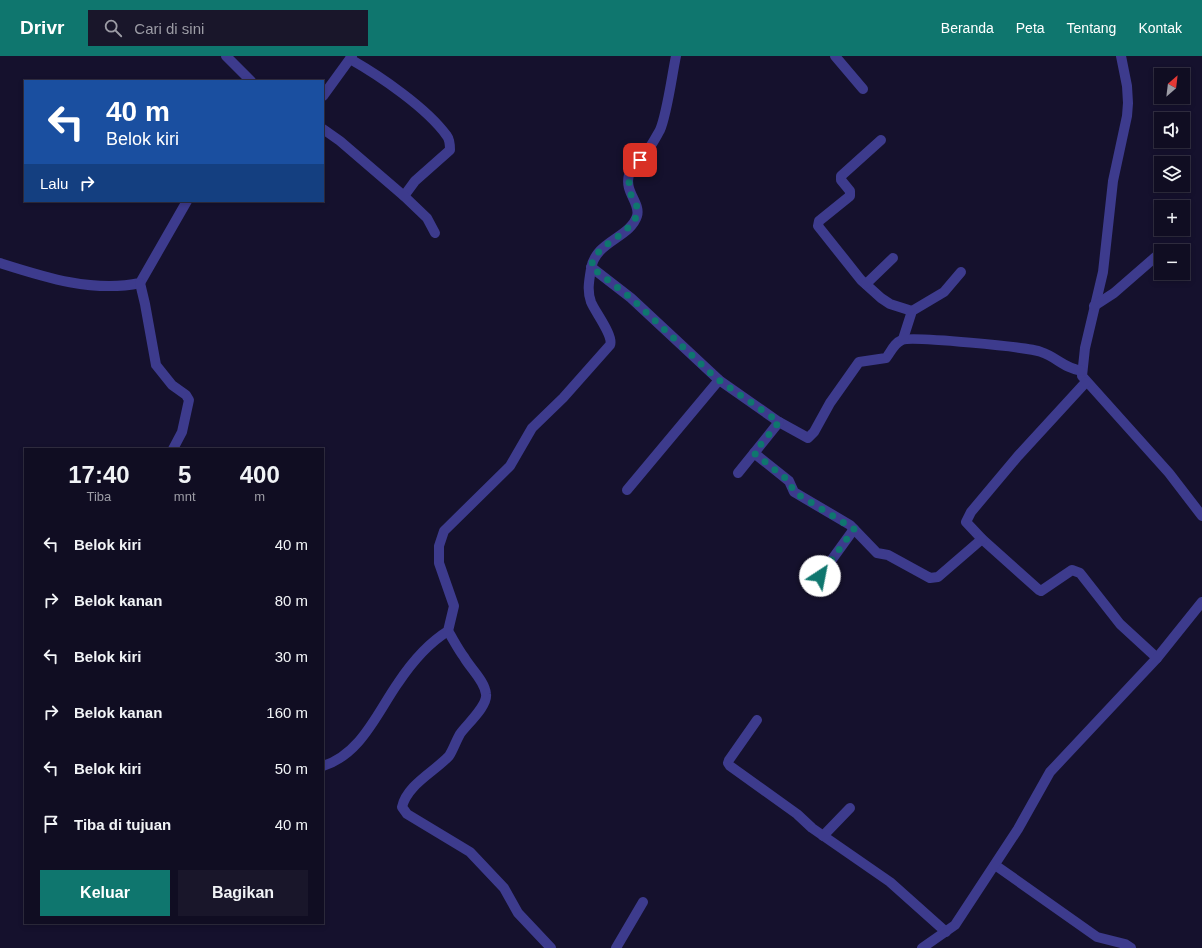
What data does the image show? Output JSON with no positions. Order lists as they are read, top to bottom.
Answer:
{
  "north": "top right",
  "page": {
    "header": "Drivr",
    "search": "Cari di sini",
    "nav": [
      "Beranda",
      "Peta",
      "Tentang",
      "Kontak"
    ],
    "map_buttons": ["+", "−"],
    "turn": ["40 m", "Belok kiri"],
    "then": "Lalu",
    "eta": [
      "17:40",
      "Tiba",
      "5",
      "mnt",
      "400",
      "m"
    ],
    "list": [
      {
        "name": "Belok kiri",
        "value": "40 m"
      },
      {
        "name": "Belok kanan",
        "value": "80 m"
      },
      {
        "name": "Belok kiri",
        "value": "30 m"
      },
      {
        "name": "Belok kanan",
        "value": "160 m"
      },
      {
        "name": "Belok kiri",
        "value": "50 m"
      },
      {
        "name": "Tiba di tujuan",
        "value": "40 m"
      }
    ],
    "buttons": ["Keluar", "Bagikan"]
  }
}
